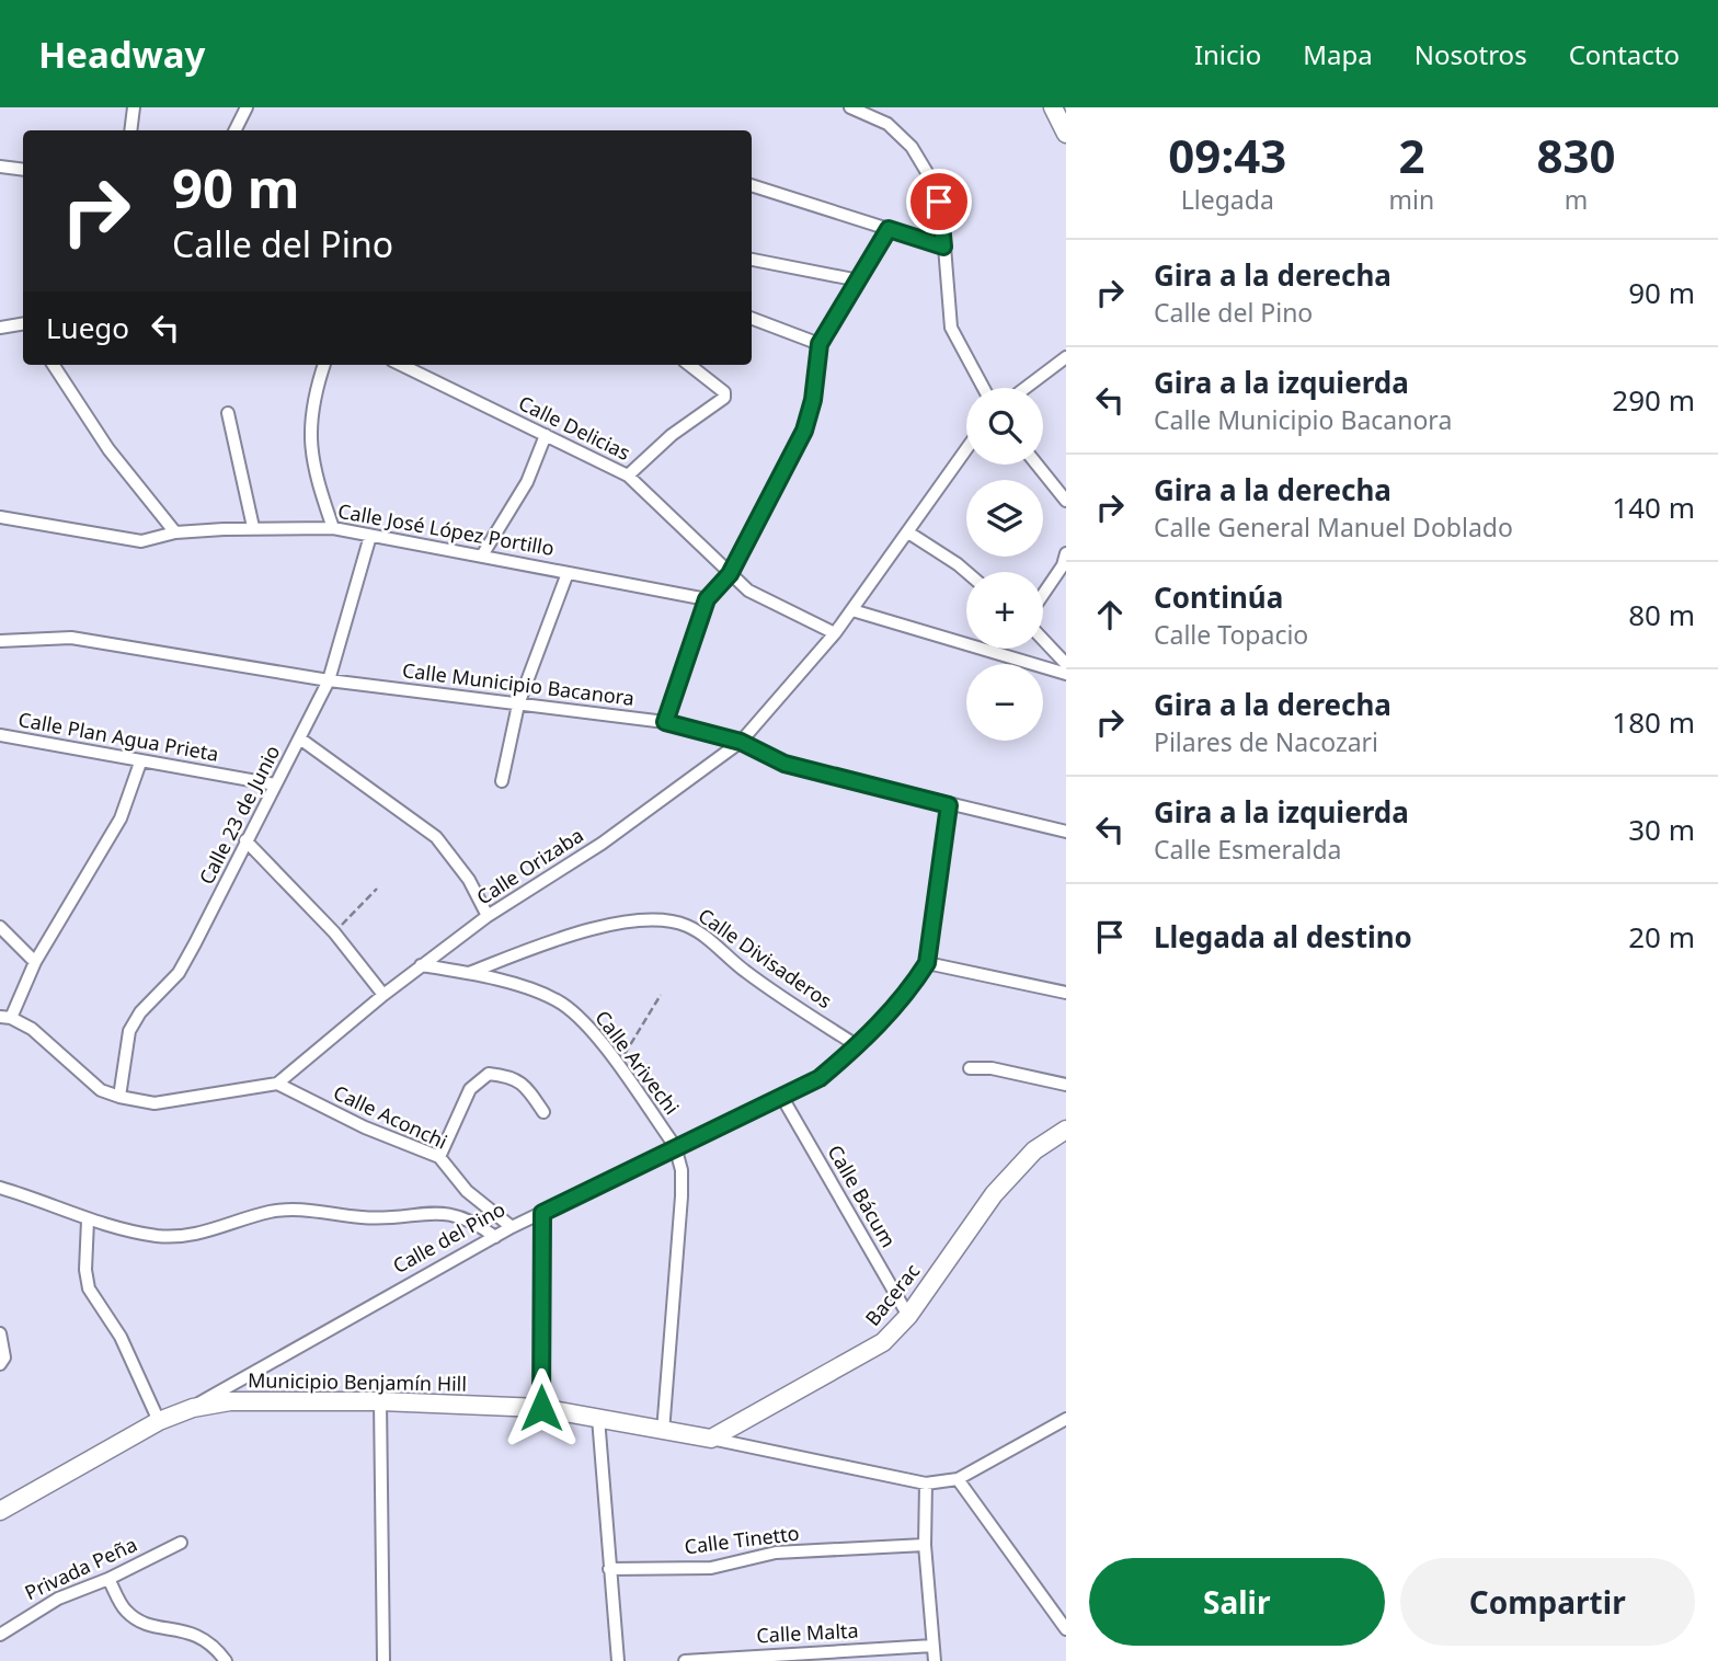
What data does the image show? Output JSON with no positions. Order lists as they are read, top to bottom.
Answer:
{
  "streets": {
    "street": [
      "Calle Delicias",
      "Calle José López Portillo",
      "Calle Municipio Bacanora",
      "Calle Plan Agua Prieta",
      "Calle 23 de Junio",
      "Calle Orizaba",
      "Calle Divisaderos",
      "Calle Arivechi",
      "Calle Aconchi",
      "Calle Bácum",
      "Calle del Pino",
      "Bacerac",
      "Municipio Benjamín Hill",
      "Calle Tinetto",
      "Privada Peña",
      "Calle Malta"
    ]
  },
  "crossings": [
    ["Calle Delicias", "Calle Orizaba"],
    ["Calle José López Portillo", "Calle 23 de Junio"],
    ["Calle Municipio Bacanora", "Calle 23 de Junio"],
    ["Calle Municipio Bacanora", "Calle Orizaba"],
    ["Calle Municipio Bacanora", "Calle del Pino"],
    ["Calle Plan Agua Prieta", "Calle 23 de Junio"],
    ["Calle Orizaba", "Calle Arivechi"],
    ["Calle Orizaba", "Calle Aconchi"],
    ["Calle Divisaderos", "Calle Arivechi"],
    ["Calle Divisaderos", "Calle del Pino"],
    ["Calle Arivechi", "Calle del Pino"],
    ["Calle Arivechi", "Municipio Benjamín Hill"],
    ["Calle Aconchi", "Calle del Pino"],
    ["Calle Bácum", "Calle del Pino"],
    ["Calle Bácum", "Bacerac"],
    ["Calle del Pino", "Municipio Benjamín Hill"],
    ["Bacerac", "Municipio Benjamín Hill"]
  ],
  "page": {
    "header": "Headway",
    "nav": [
      "Inicio",
      "Mapa",
      "Nosotros",
      "Contacto"
    ],
    "eta": [
      "09:43",
      "Llegada",
      "2",
      "min",
      "830",
      "m"
    ],
    "turn": ["90 m", "Calle del Pino"],
    "list": [
      {
        "name": "Gira a la derecha",
        "note": "Calle del Pino",
        "value": "90 m"
      },
      {
        "name": "Gira a la izquierda",
        "note": "Calle Municipio Bacanora",
        "value": "290 m"
      },
      {
        "name": "Gira a la derecha",
        "note": "Calle General Manuel Doblado",
        "value": "140 m"
      },
      {
        "name": "Continúa",
        "note": "Calle Topacio",
        "value": "80 m"
      },
      {
        "name": "Gira a la derecha",
        "note": "Pilares de Nacozari",
        "value": "180 m"
      },
      {
        "name": "Gira a la izquierda",
        "note": "Calle Esmeralda",
        "value": "30 m"
      },
      {
        "name": "Llegada al destino",
        "value": "20 m"
      }
    ],
    "then": "Luego",
    "map_buttons": ["+", "−"],
    "buttons": ["Salir", "Compartir"]
  }
}
